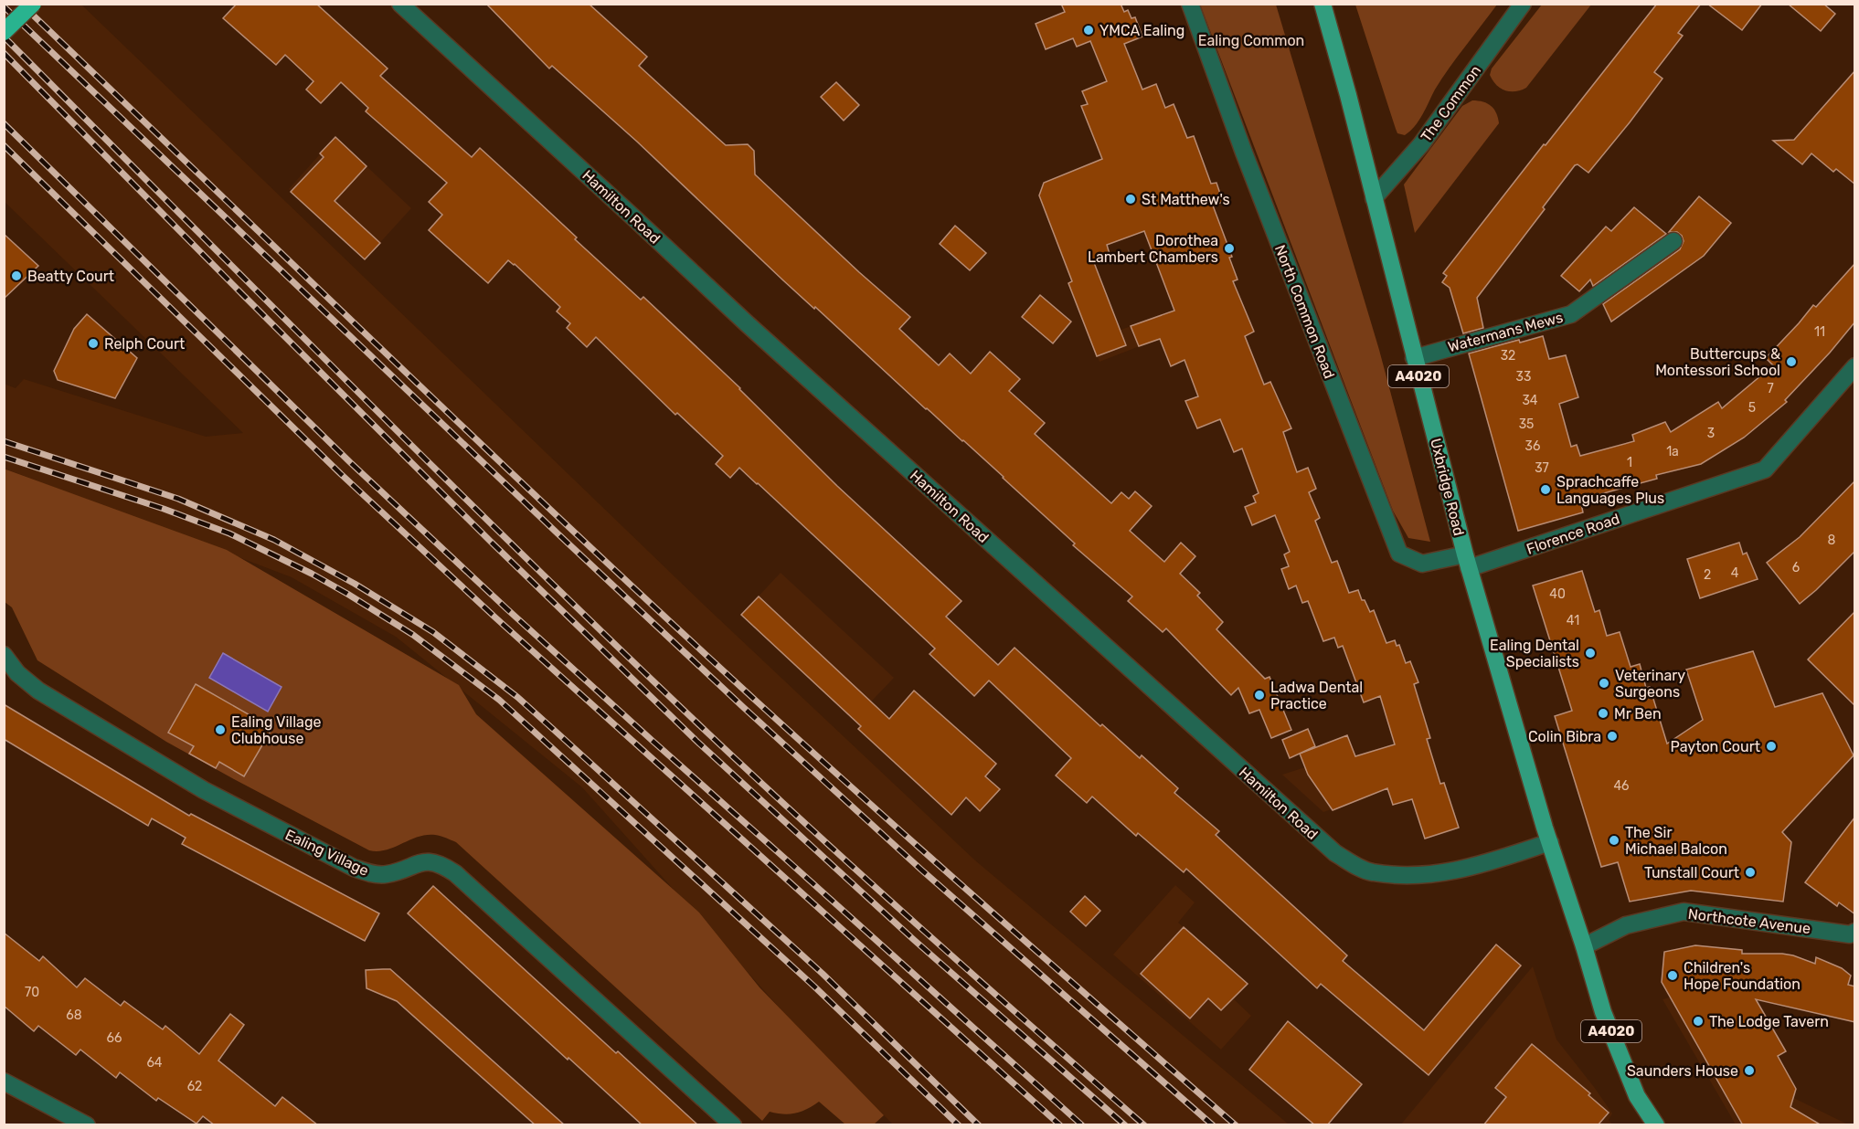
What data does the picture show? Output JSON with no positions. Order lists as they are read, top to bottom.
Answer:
{
  "streets": {
    "main road": ["A4020", "Uxbridge Road"],
    "street": [
      "The Common",
      "Hamilton Road",
      "North Common Road",
      "Watermans Mews",
      "Florence Road",
      "Ealing Village",
      "Northcote Avenue"
    ]
  },
  "crossings": [
    ["The Common", "Uxbridge Road"],
    ["Hamilton Road", "Uxbridge Road"],
    ["North Common Road", "Uxbridge Road"],
    ["North Common Road", "Florence Road"],
    ["Watermans Mews", "Uxbridge Road"],
    ["Uxbridge Road", "Florence Road"],
    ["Uxbridge Road", "Northcote Avenue"]
  ],
  "parks": ["Ealing Common"],
  "places": [
    "YMCA Ealing",
    "St Matthew's",
    "Dorothea Lambert Chambers",
    "Beatty Court",
    "Relph Court",
    "Buttercups & Montessori School",
    "Sprachcaffe Languages Plus",
    "Ealing Dental Specialists",
    "Veterinary Surgeons",
    "Ladwa Dental Practice",
    "Mr Ben",
    "Ealing Village Clubhouse",
    "Colin Bibra",
    "Payton Court",
    "The Sir Michael Balcon",
    "Tunstall Court",
    "Children's Hope Foundation",
    "The Lodge Tavern",
    "Saunders House"
  ],
  "house_numbers": [
    "11",
    "32",
    "33",
    "7",
    "34",
    "5",
    "35",
    "3",
    "36",
    "1a",
    "1",
    "37",
    "8",
    "6",
    "4",
    "2",
    "40",
    "41",
    "46",
    "70",
    "68",
    "66",
    "64",
    "62"
  ]
}
